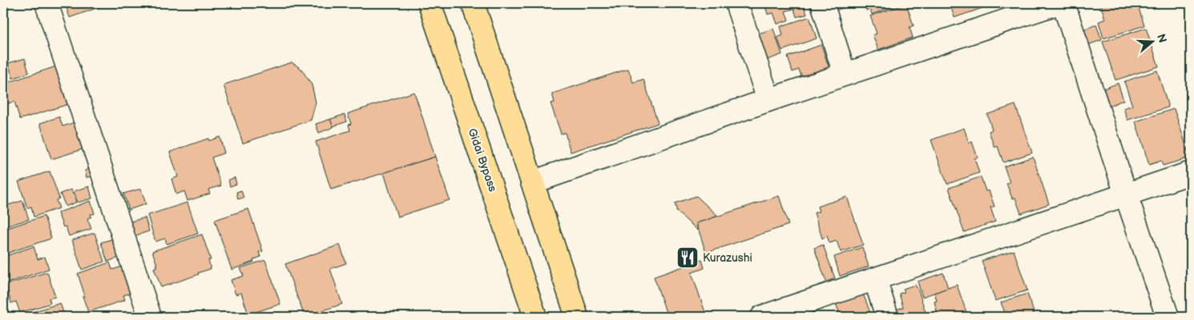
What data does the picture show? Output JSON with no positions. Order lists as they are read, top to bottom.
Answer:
{
  "streets": {
    "highway": ["Gidai Bypass"]
  },
  "places": {
    "restaurant": ["Kurazushi"]
  },
  "north": "right"
}
